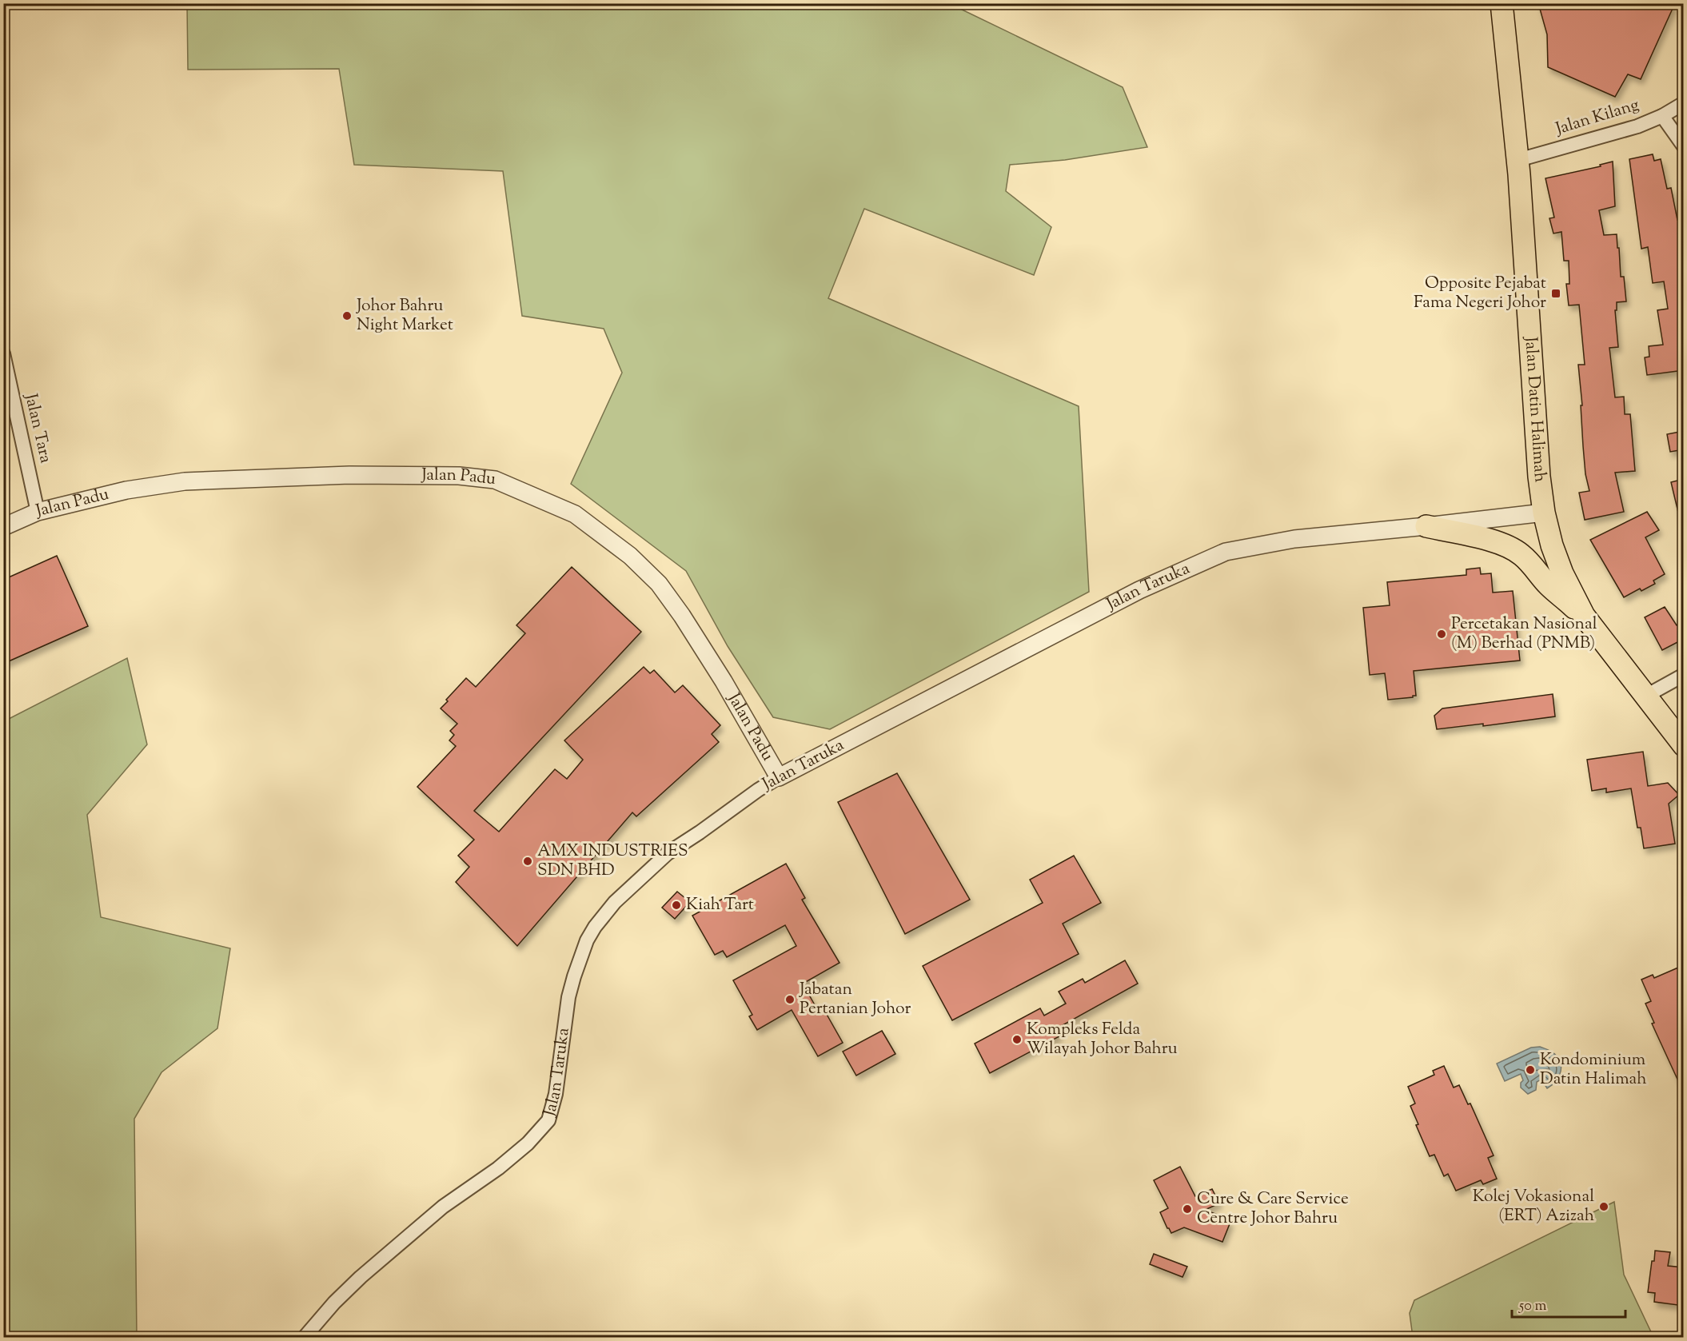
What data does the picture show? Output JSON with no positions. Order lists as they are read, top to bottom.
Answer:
{
  "streets": {
    "main road": ["Jalan Datin Halimah"],
    "street": [
      "Jalan Kilang",
      "Jalan Tara",
      "Jalan Padu",
      "Jalan Taruka"
    ]
  },
  "crossings": [
    ["Jalan Kilang", "Jalan Datin Halimah"],
    ["Jalan Datin Halimah", "Jalan Taruka"],
    ["Jalan Tara", "Jalan Padu"],
    ["Jalan Padu", "Jalan Taruka"]
  ],
  "places": {
    "transit": ["Opposite Pejabat Fama Negeri Johor"],
    "other": [
      "Johor Bahru Night Market",
      "Percetakan Nasional (M) Berhad (PNMB)",
      "AMX INDUSTRIES SDN BHD",
      "Kiah Tart",
      "Jabatan Pertanian Johor",
      "Kompleks Felda Wilayah Johor Bahru",
      "Kondominium Datin Halimah",
      "Kolej Vokasional (ERT) Azizah",
      "Cure & Care Service Centre Johor Bahru"
    ]
  },
  "scale_bar": "50 m"
}
